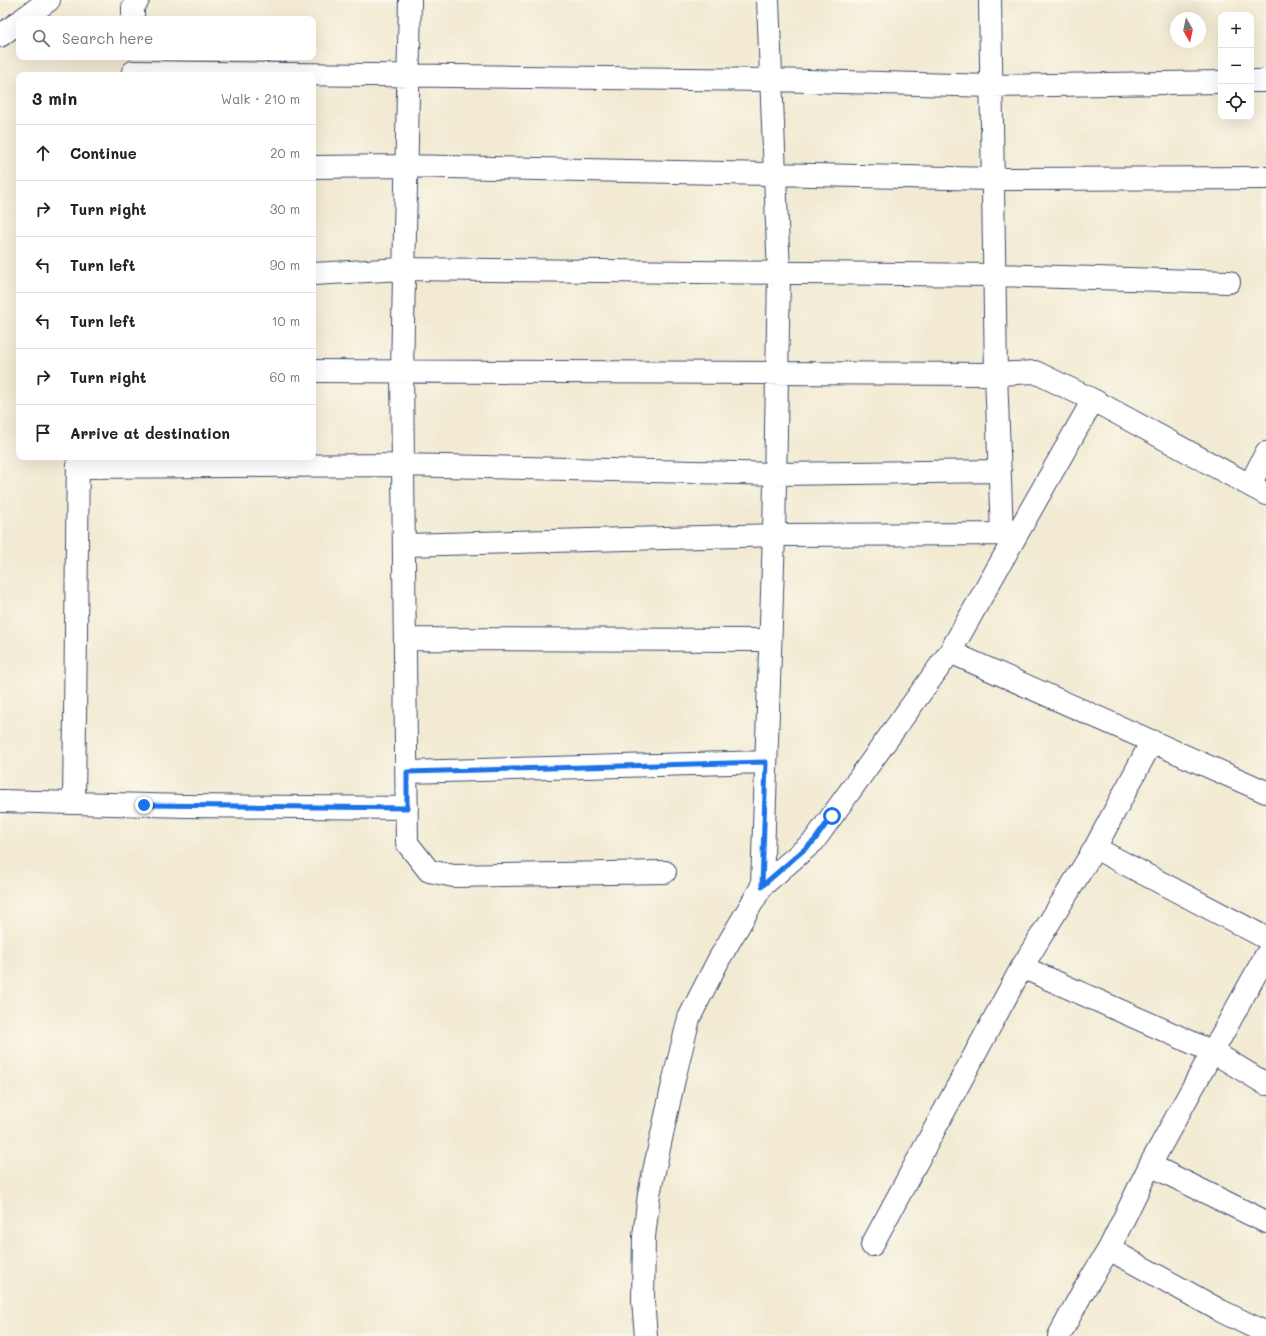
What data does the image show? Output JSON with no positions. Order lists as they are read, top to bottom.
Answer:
{
  "north": "bottom",
  "page": {
    "map_buttons": ["+", "−"],
    "search": "Search here",
    "heading": ["3 min", "Walk · 210 m"],
    "list": [
      ["Continue", "20 m"],
      ["Turn right", "30 m"],
      ["Turn left", "90 m"],
      ["Turn left", "10 m"],
      ["Turn right", "60 m"],
      "Arrive at destination"
    ]
  }
}
